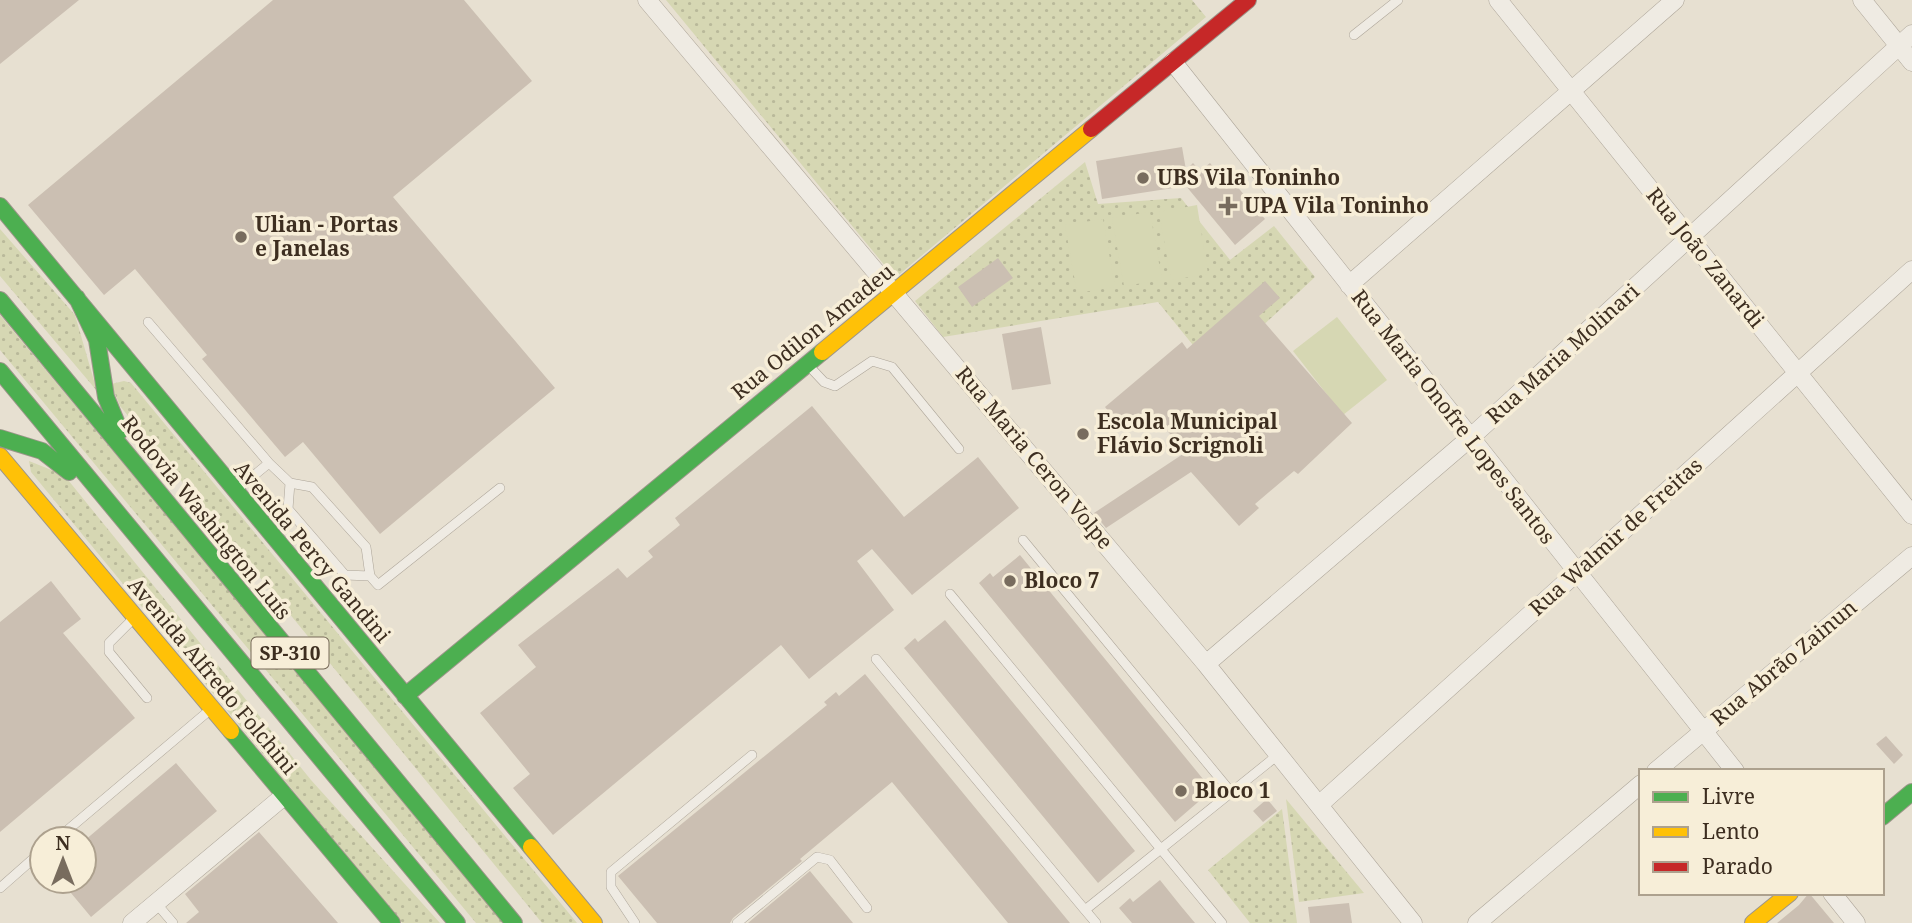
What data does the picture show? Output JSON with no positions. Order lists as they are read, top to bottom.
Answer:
{
  "streets": {
    "main road": [
      "Rua Odilon Amadeu",
      "Rodovia Washington Luís",
      "Avenida Percy Gandini",
      "SP-310",
      "Avenida Alfredo Folchini"
    ],
    "street": [
      "Rua João Zanardi",
      "Rua Maria Molinari",
      "Rua Maria Onofre Lopes Santos",
      "Rua Maria Ceron Volpe",
      "Rua Walmir de Freitas",
      "Rua Abrão Zainun"
    ]
  },
  "crossings": [
    ["Rua João Zanardi", "Rua Maria Molinari"],
    ["Rua João Zanardi", "Rua Walmir de Freitas"],
    ["Rua Odilon Amadeu", "Rua Maria Onofre Lopes Santos"],
    ["Rua Odilon Amadeu", "Rua Maria Ceron Volpe"],
    ["Rua Odilon Amadeu", "Avenida Percy Gandini"],
    ["Rua Maria Molinari", "Rua Maria Onofre Lopes Santos"],
    ["Rua Maria Molinari", "Rua Maria Ceron Volpe"],
    ["Rua Maria Onofre Lopes Santos", "Rua Walmir de Freitas"],
    ["Rua Maria Onofre Lopes Santos", "Rua Abrão Zainun"],
    ["Rua Maria Ceron Volpe", "Rua Walmir de Freitas"]
  ],
  "places": {
    "other": [
      "UBS Vila Toninho",
      "Ulian - Portas e Janelas",
      "Escola Municipal Flávio Scrignoli",
      "Bloco 7",
      "Bloco 1"
    ],
    "health": ["UPA Vila Toninho"]
  },
  "legend": ["Livre", "Lento", "Parado"],
  "north": "top"
}
